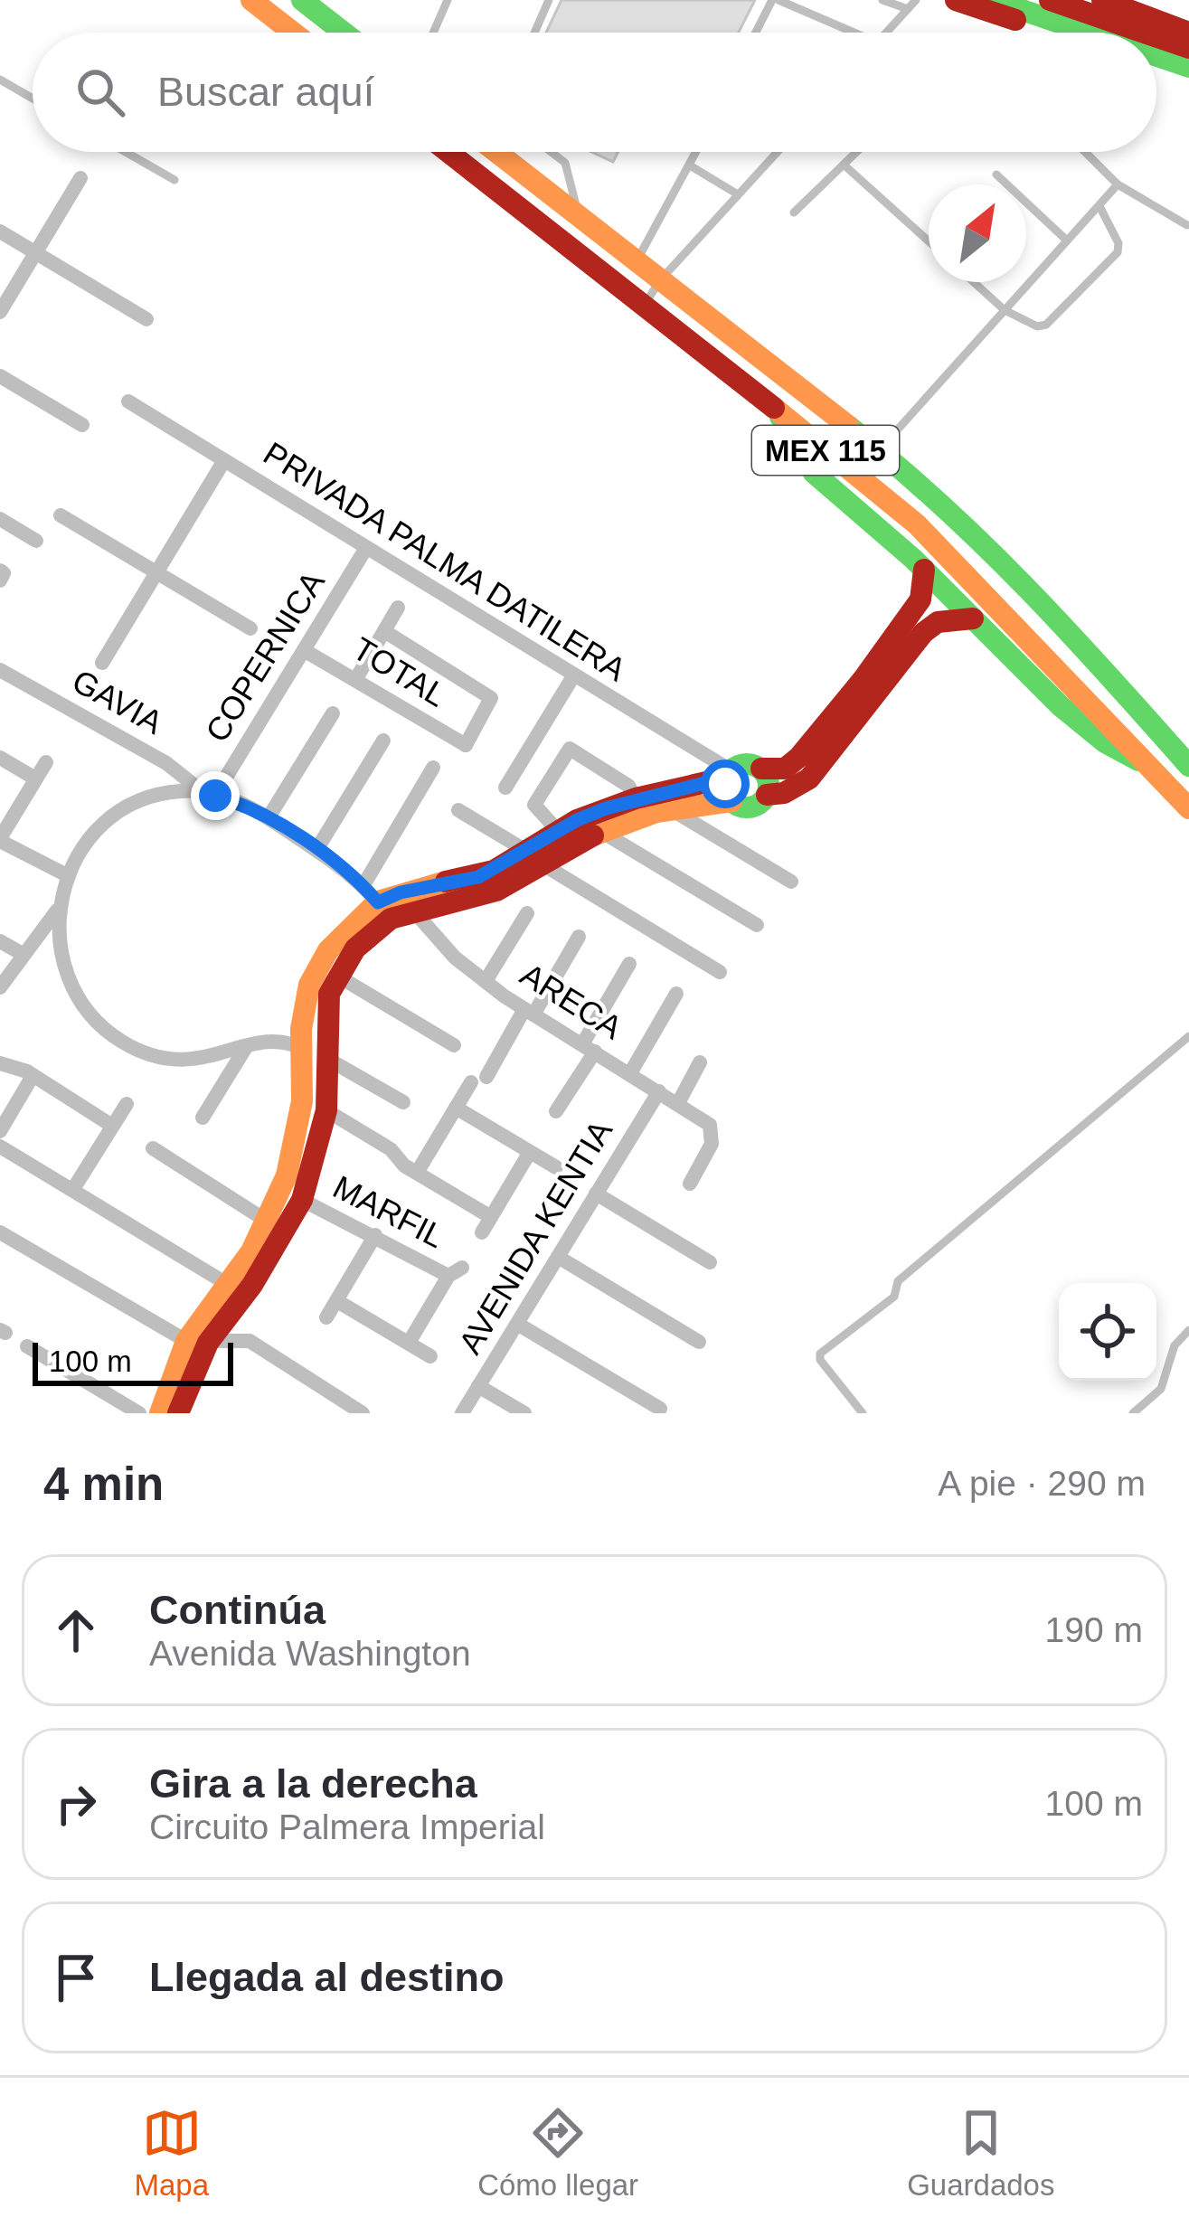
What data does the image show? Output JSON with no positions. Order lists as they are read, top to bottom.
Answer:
{
  "streets": {
    "main road": ["MEX 115"],
    "street": [
      "PRIVADA PALMA DATILERA",
      "COPERNICA",
      "TOTAL",
      "GAVIA",
      "ARECA",
      "MARFIL",
      "AVENIDA KENTIA"
    ]
  },
  "crossings": [
    ["PRIVADA PALMA DATILERA", "COPERNICA"],
    ["COPERNICA", "TOTAL"],
    ["COPERNICA", "GAVIA"],
    ["ARECA", "AVENIDA KENTIA"]
  ],
  "scale_bar": "100 m",
  "north": "top right",
  "page": {
    "search": "Buscar aquí",
    "scale": "100 m",
    "heading": ["4 min", "A pie · 290 m"],
    "list": [
      ["Continúa", "Avenida Washington", "190 m"],
      ["Gira a la derecha", "Circuito Palmera Imperial", "100 m"],
      "Llegada al destino"
    ],
    "nav": ["Mapa", "Cómo llegar", "Guardados"]
  }
}
